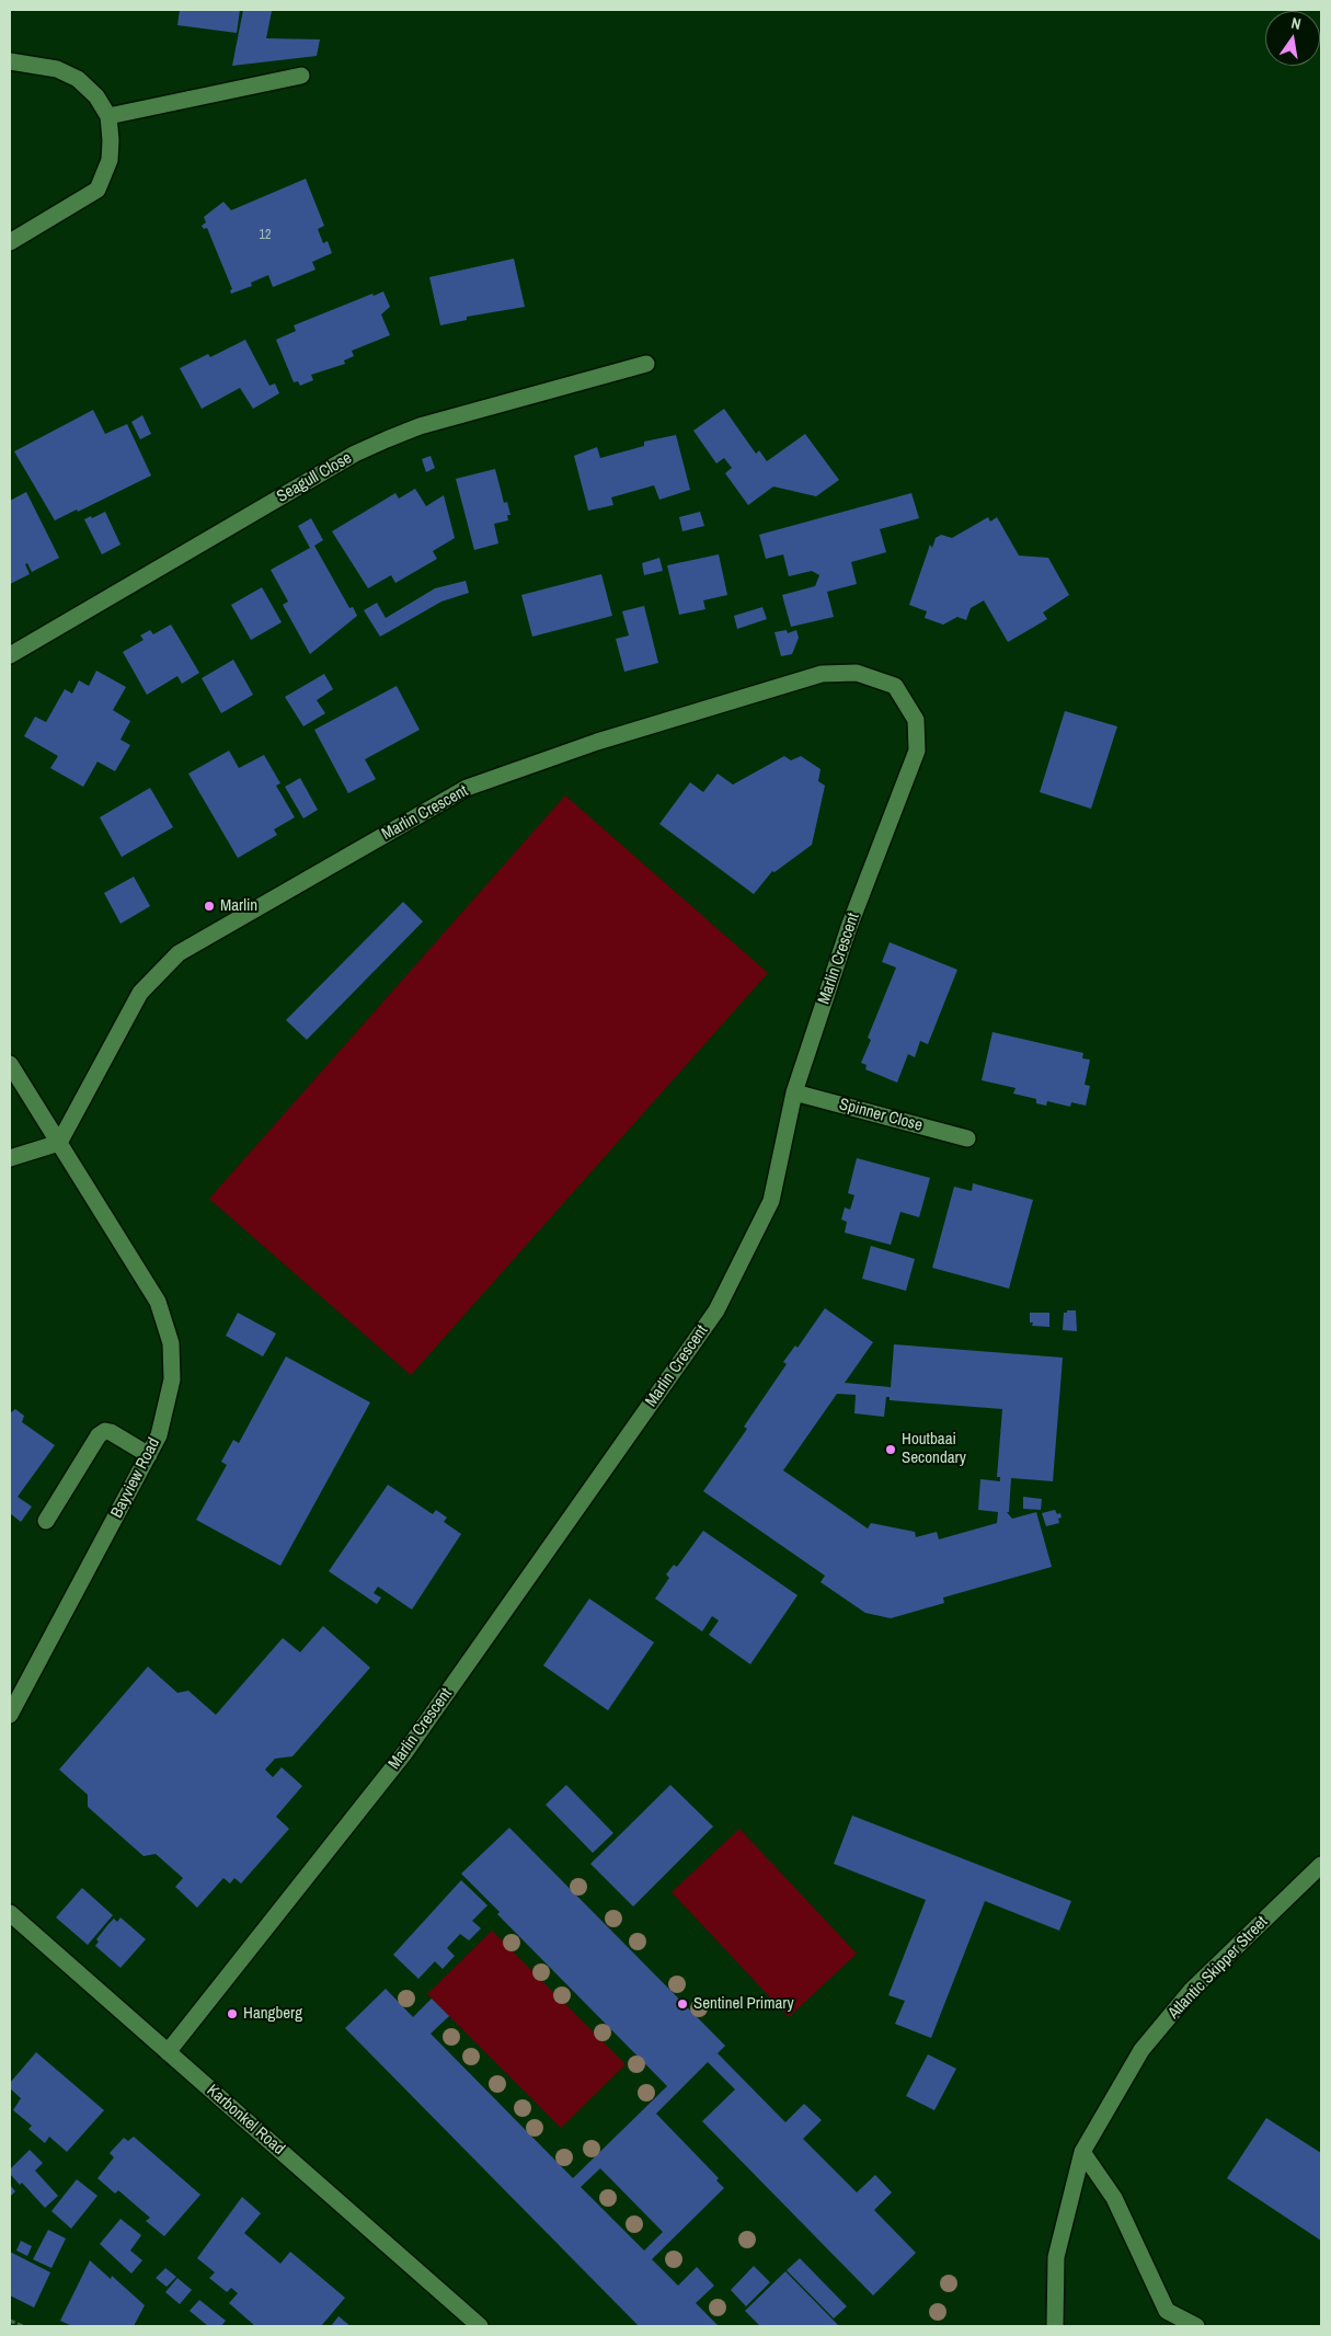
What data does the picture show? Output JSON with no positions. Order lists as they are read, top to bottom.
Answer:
{
  "streets": {
    "street": [
      "Seagull Close",
      "Marlin Crescent",
      "Spinner Close",
      "Bayview Road",
      "Atlantic Skipper Street",
      "Karbonkel Road"
    ]
  },
  "crossings": [
    ["Marlin Crescent", "Spinner Close"],
    ["Marlin Crescent", "Bayview Road"],
    ["Marlin Crescent", "Karbonkel Road"]
  ],
  "places": [
    "Marlin",
    "Houtbaai Secondary",
    "Sentinel Primary",
    "Hangberg"
  ],
  "house_numbers": ["12"],
  "north": "top"
}
